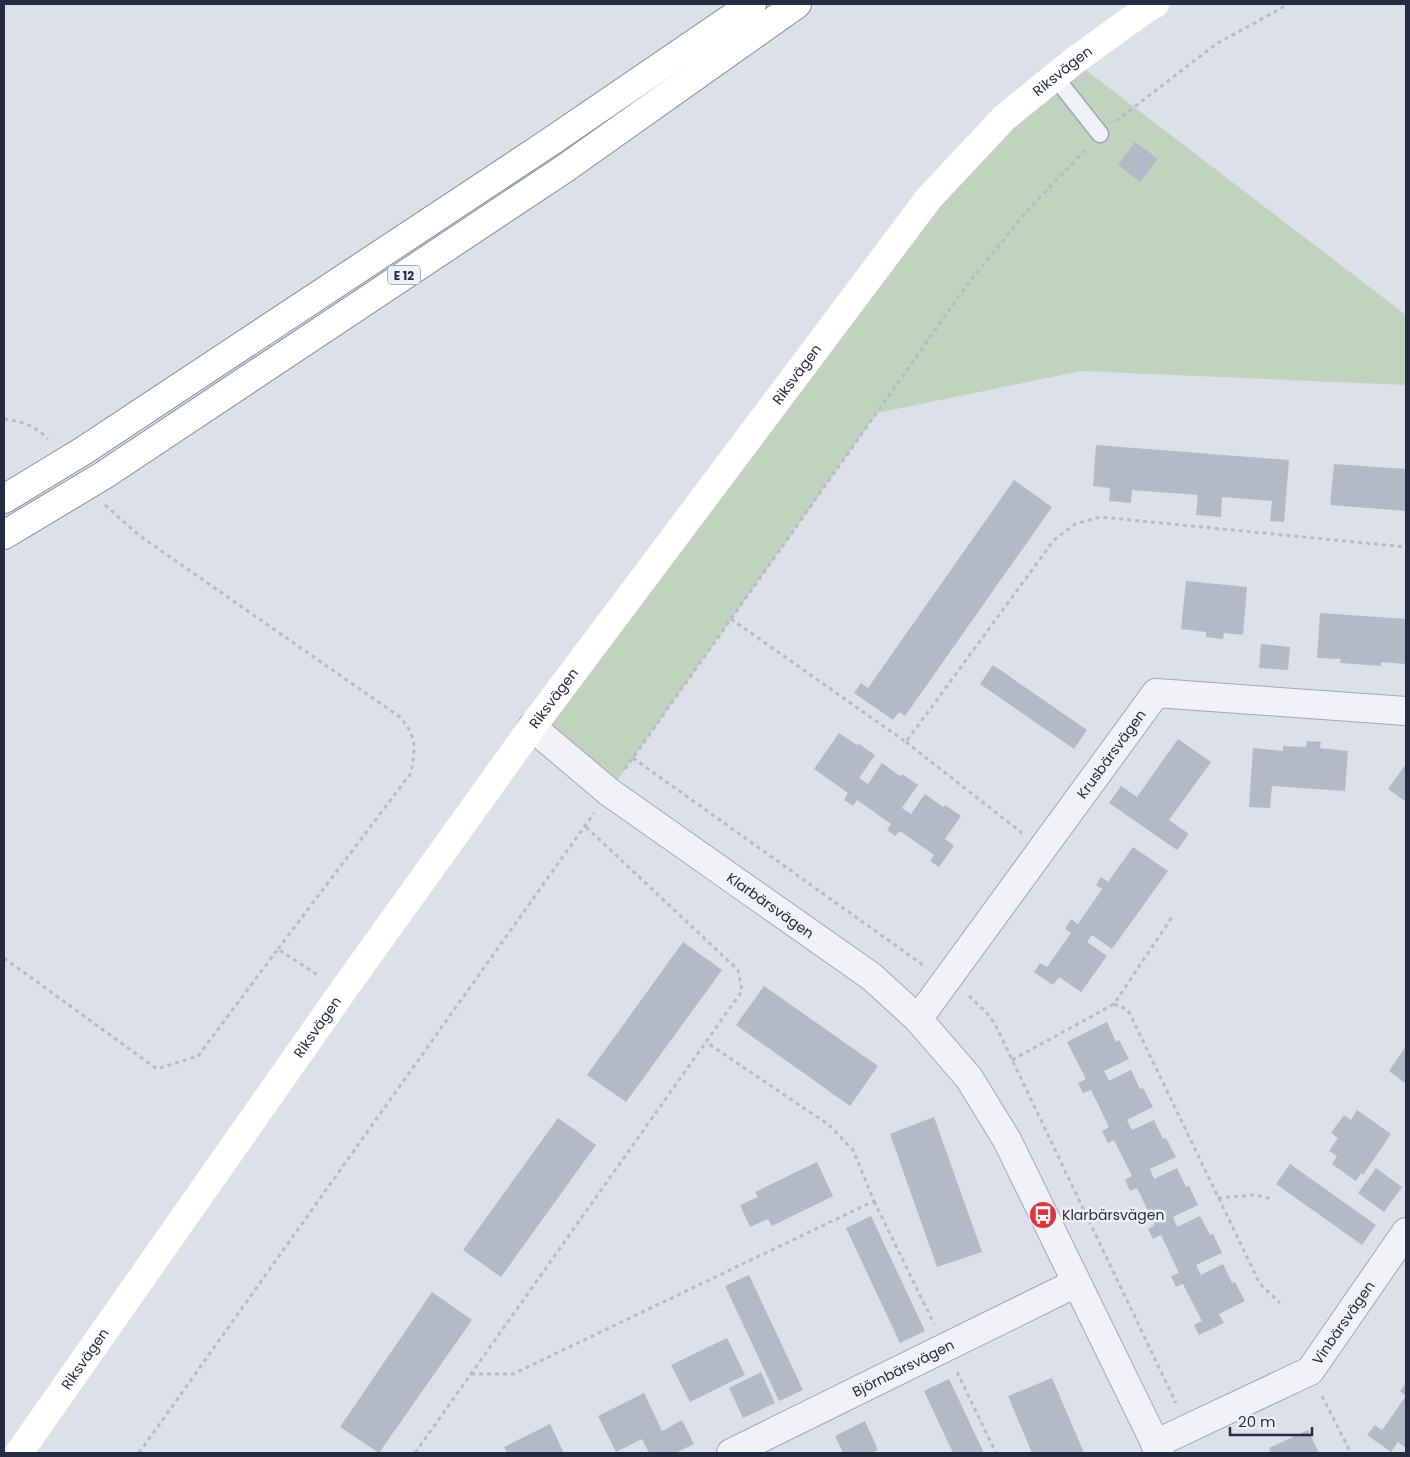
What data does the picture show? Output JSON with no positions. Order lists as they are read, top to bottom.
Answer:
{
  "streets": {
    "main road": ["Riksvägen", "E 12"],
    "street": [
      "Krusbärsvägen",
      "Klarbärsvägen",
      "Vinbärsvägen",
      "Björnbärsvägen"
    ]
  },
  "crossings": [
    ["Riksvägen", "Klarbärsvägen"],
    ["Krusbärsvägen", "Klarbärsvägen"],
    ["Klarbärsvägen", "Vinbärsvägen"],
    ["Klarbärsvägen", "Björnbärsvägen"]
  ],
  "places": {
    "bus stop": ["Klarbärsvägen"]
  },
  "scale_bar": "20 m"
}
